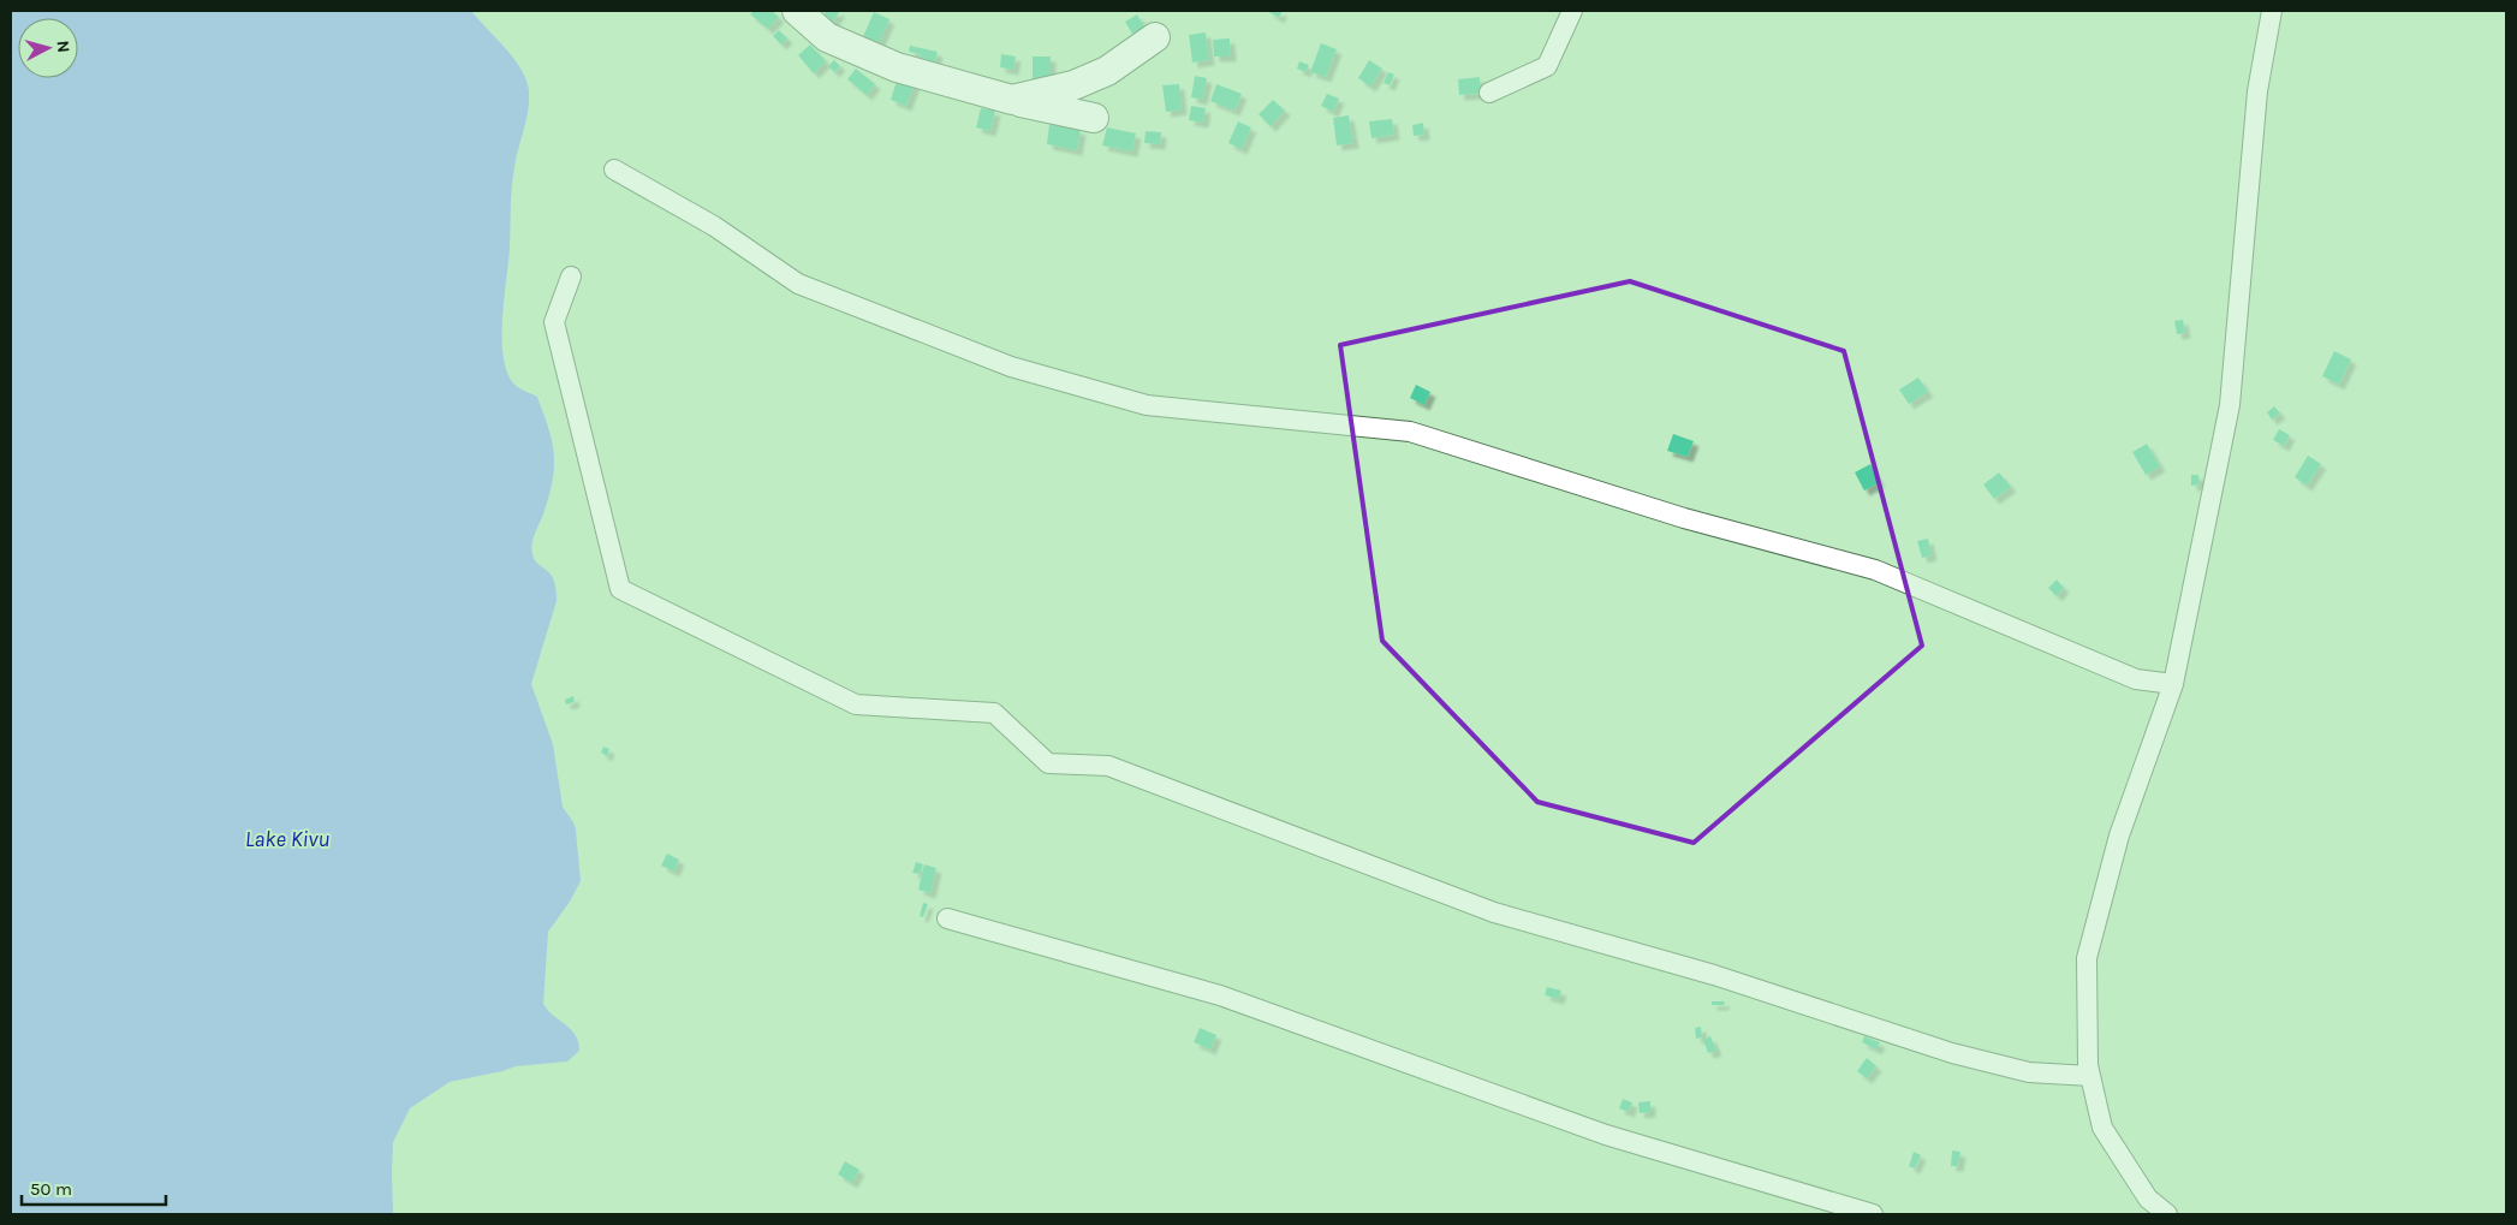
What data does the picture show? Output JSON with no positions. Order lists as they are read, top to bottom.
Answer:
{
  "water": ["Lake Kivu"],
  "scale_bar": "50 m",
  "north": "right"
}
